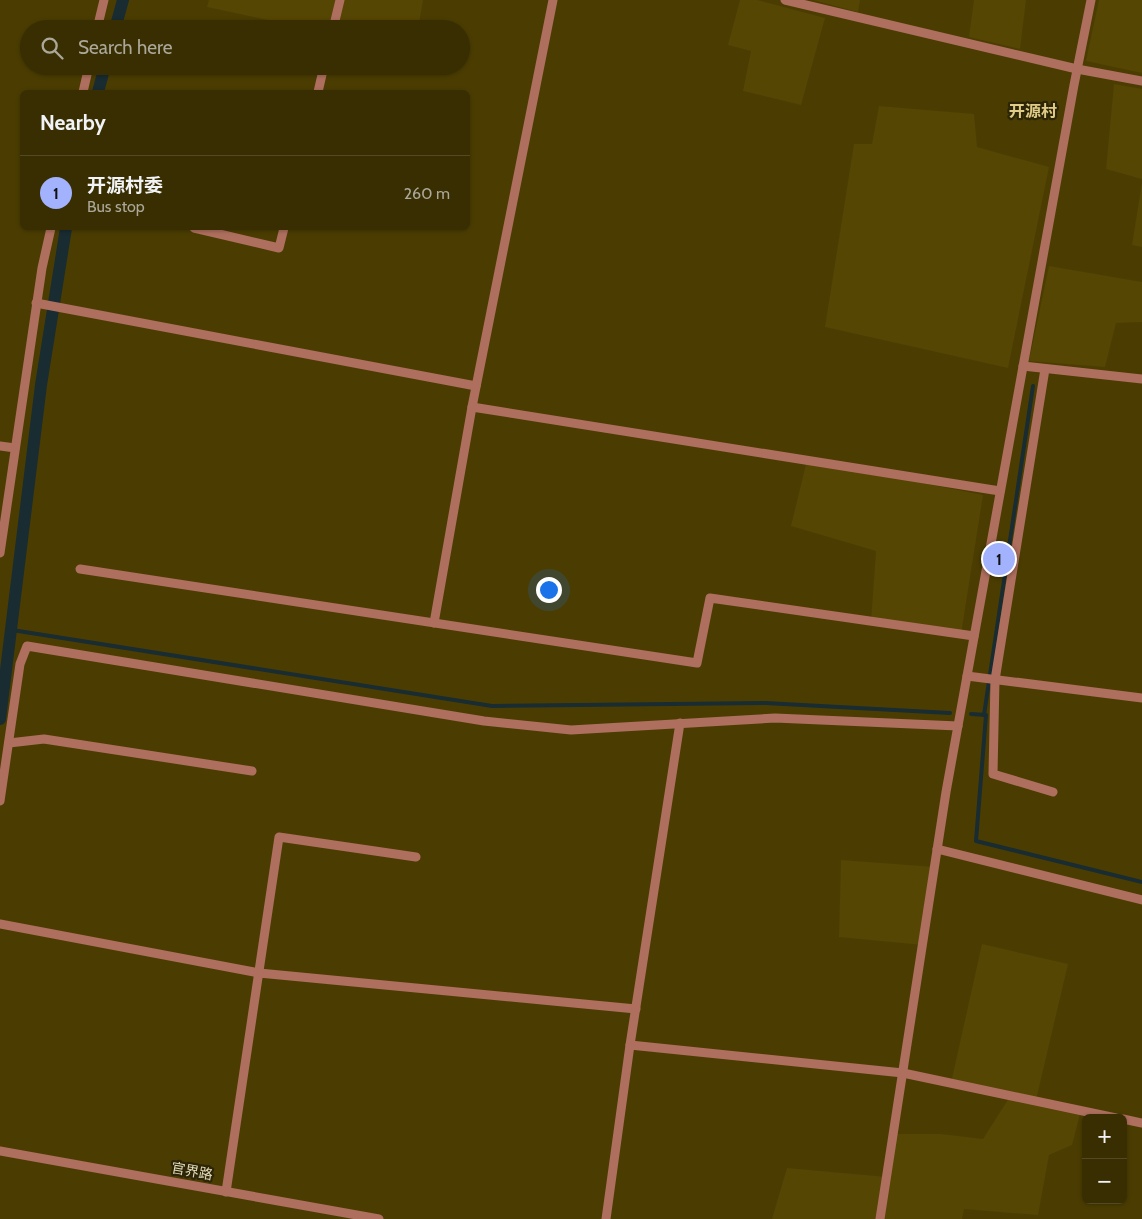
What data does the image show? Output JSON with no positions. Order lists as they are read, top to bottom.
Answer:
{
  "streets": {
    "street": ["官界路"]
  },
  "districts": ["开源村"],
  "page": {
    "search": "Search here",
    "heading": "Nearby",
    "list": [
      {
        "mark": "1",
        "name": "开源村委",
        "note": "Bus stop",
        "value": "260 m"
      }
    ],
    "pins": "1",
    "map_buttons": ["+", "−"]
  }
}
